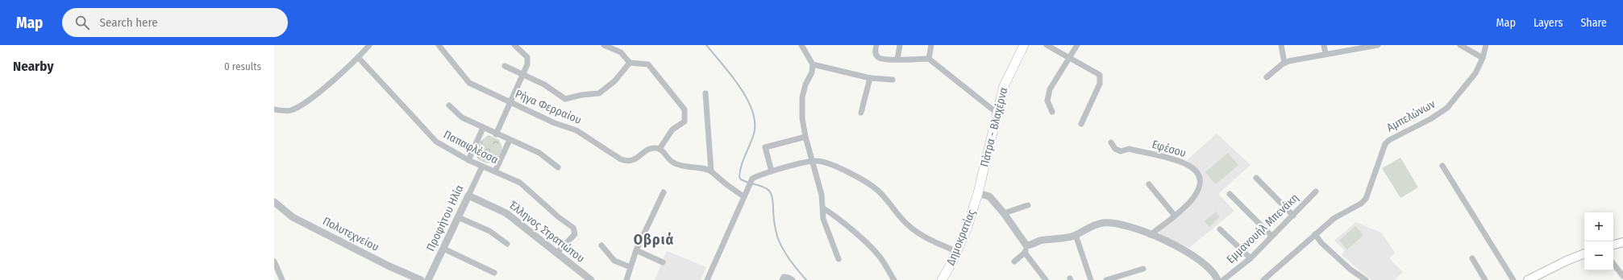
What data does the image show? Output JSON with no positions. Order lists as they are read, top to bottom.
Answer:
{
  "streets": {
    "main road": ["Πάτρα - Βλαχέρνα", "Δημοκρατίας"],
    "street": [
      "Ρήγα Φερραίου",
      "Αμπελώνων",
      "Παπαφλέσσα",
      "Εφέσου",
      "Προφήτου Ηλία",
      "Εμμανουήλ Μπενάκη",
      "Έλληνος Στρατιώτου",
      "Πολυτεχνείου"
    ]
  },
  "crossings": [
    ["Πάτρα - Βλαχέρνα", "Δημοκρατίας"],
    ["Παπαφλέσσα", "Προφήτου Ηλία"],
    ["Παπαφλέσσα", "Έλληνος Στρατιώτου"],
    ["Προφήτου Ηλία", "Έλληνος Στρατιώτου"]
  ],
  "districts": ["Οβριά"],
  "page": {
    "header": "Map",
    "search": "Search here",
    "nav": ["Map", "Layers", "Share"],
    "heading": ["Nearby", "0 results"],
    "map_buttons": ["+", "−"]
  }
}
